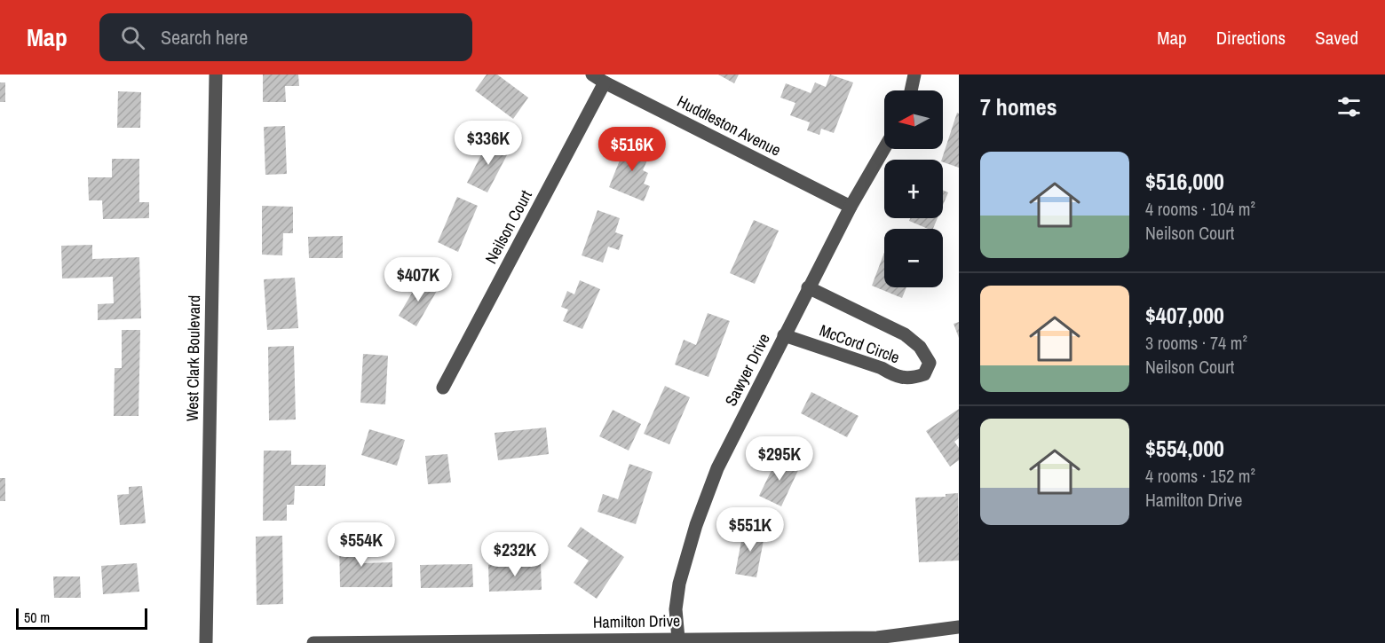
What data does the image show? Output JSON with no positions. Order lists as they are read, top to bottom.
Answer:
{
  "streets": {
    "street": [
      "Huddleston Avenue",
      "Neilson Court",
      "McCord Circle",
      "West Clark Boulevard",
      "Sawyer Drive",
      "Hamilton Drive"
    ]
  },
  "crossings": [
    ["Huddleston Avenue", "Neilson Court"],
    ["Huddleston Avenue", "Sawyer Drive"],
    ["McCord Circle", "Sawyer Drive"],
    ["Sawyer Drive", "Hamilton Drive"]
  ],
  "scale_bar": "50 m",
  "north": "left",
  "page": {
    "header": "Map",
    "search": "Search here",
    "nav": ["Map", "Directions", "Saved"],
    "heading": "7 homes",
    "map_buttons": ["+", "−"],
    "price": [
      "$336K",
      "$516K",
      "$407K",
      "$295K",
      "$551K",
      "$554K",
      "$232K"
    ],
    "list": [
      {
        "name": "$516,000",
        "note": "4 rooms · 104 m² · Neilson Court"
      },
      {
        "name": "$407,000",
        "note": "3 rooms · 74 m² · Neilson Court"
      },
      {
        "name": "$554,000",
        "note": "4 rooms · 152 m² · Hamilton Drive"
      }
    ],
    "scale": "50 m"
  }
}
